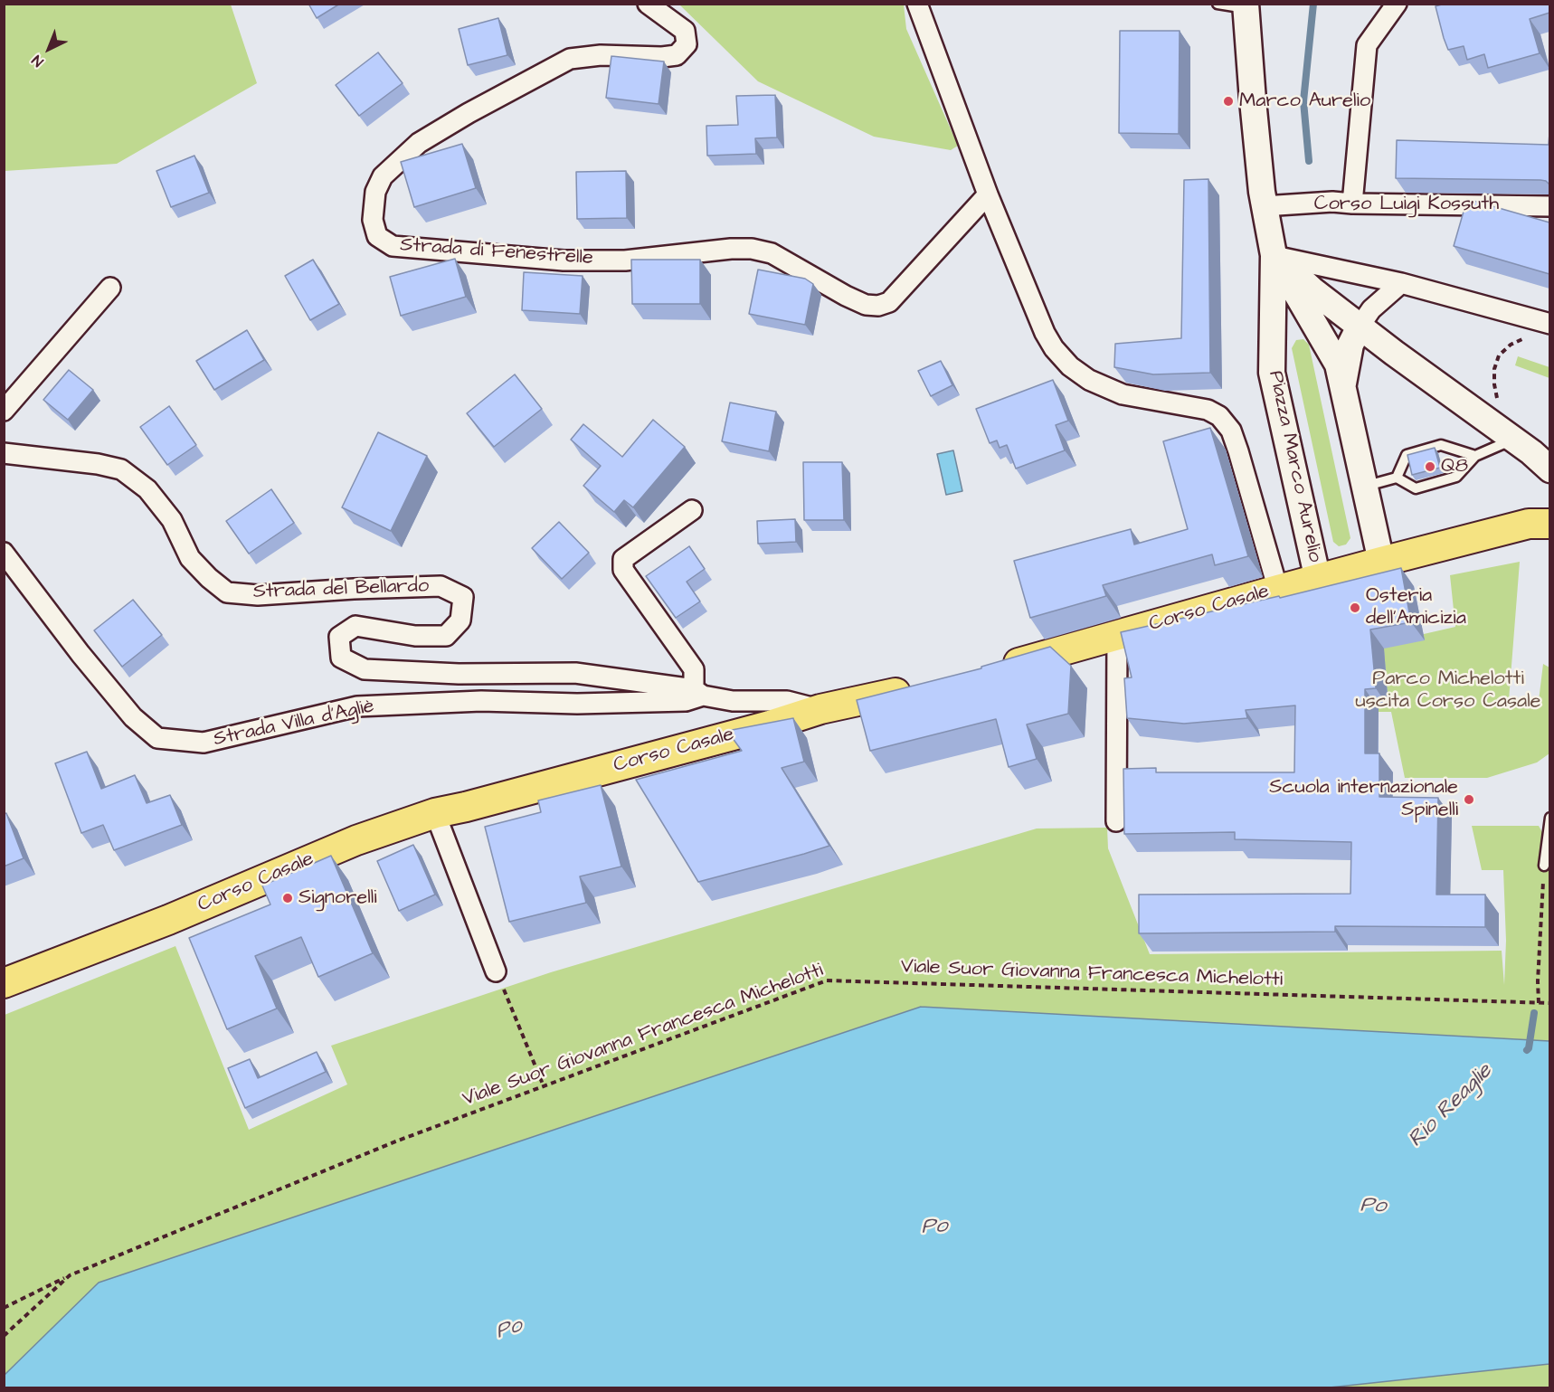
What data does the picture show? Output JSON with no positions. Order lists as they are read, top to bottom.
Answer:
{
  "streets": {
    "main road": ["Piazza Marco Aurelio", "Corso Casale"],
    "street": [
      "Corso Luigi Kossuth",
      "Strada di Fenestrelle",
      "Strada del Bellardo",
      "Strada Villa d'Agliè"
    ],
    "path": ["Viale Suor Giovanna Francesca Michelotti"]
  },
  "crossings": [
    ["Piazza Marco Aurelio", "Corso Casale"],
    ["Strada del Bellardo", "Corso Casale"],
    ["Strada del Bellardo", "Strada Villa d'Agliè"]
  ],
  "water": ["Rio Reaglie", "Po"],
  "parks": ["Parco Michelotti uscita Corso Casale"],
  "places": [
    "Marco Aurelio",
    "Q8",
    "Osteria dell'Amicizia",
    "Scuola internazionale Spinelli",
    "Signorelli"
  ],
  "north": "bottom left"
}
